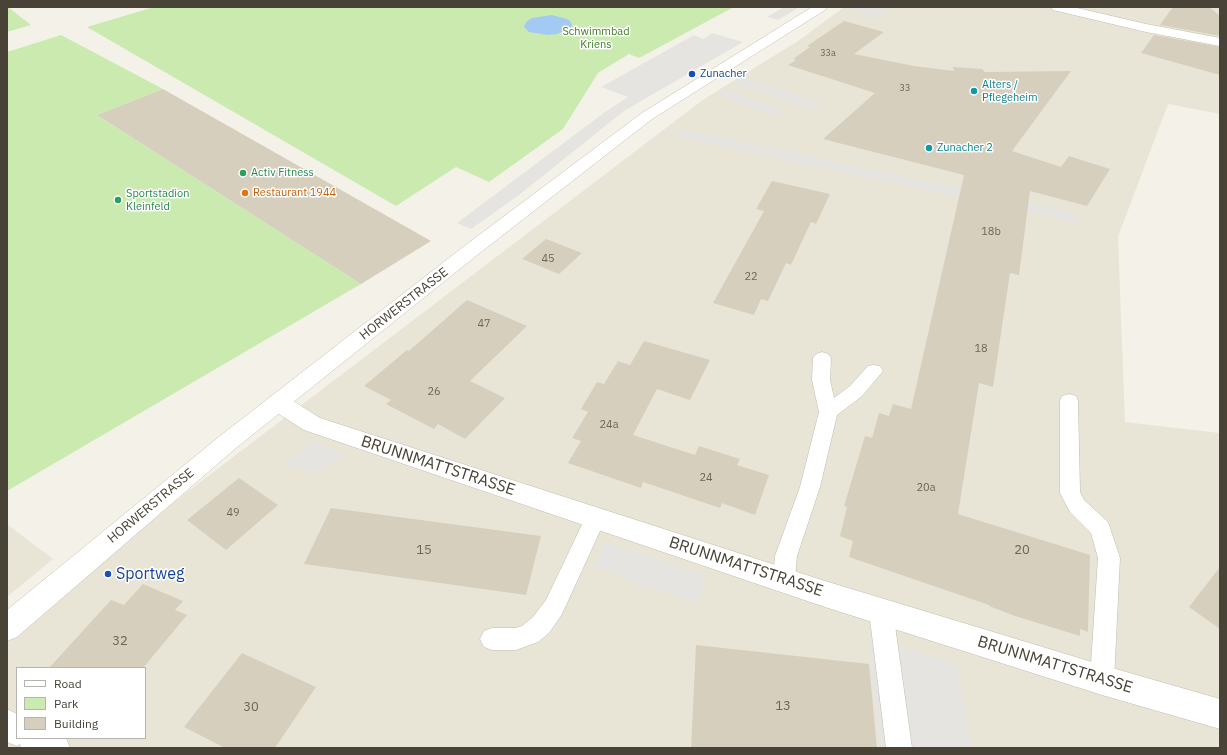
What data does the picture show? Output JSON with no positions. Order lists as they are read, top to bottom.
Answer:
{
  "streets": {
    "street": ["HORWERSTRASSE", "BRUNNMATTSTRASSE"]
  },
  "crossings": [
    ["HORWERSTRASSE", "BRUNNMATTSTRASSE"]
  ],
  "parks": ["Schwimmbad Kriens"],
  "places": [
    "Zunacher",
    "Alters / Pflegeheim",
    "Zunacher 2",
    "Activ Fitness",
    "Restaurant 1944",
    "Sportstadion Kleinfeld",
    "Sportweg"
  ],
  "house_numbers": [
    "33a",
    "33",
    "18b",
    "45",
    "22",
    "47",
    "18",
    "26",
    "24a",
    "24",
    "20a",
    "49",
    "15",
    "20",
    "32",
    "13",
    "30"
  ],
  "legend": ["Road", "Park", "Building"]
}
